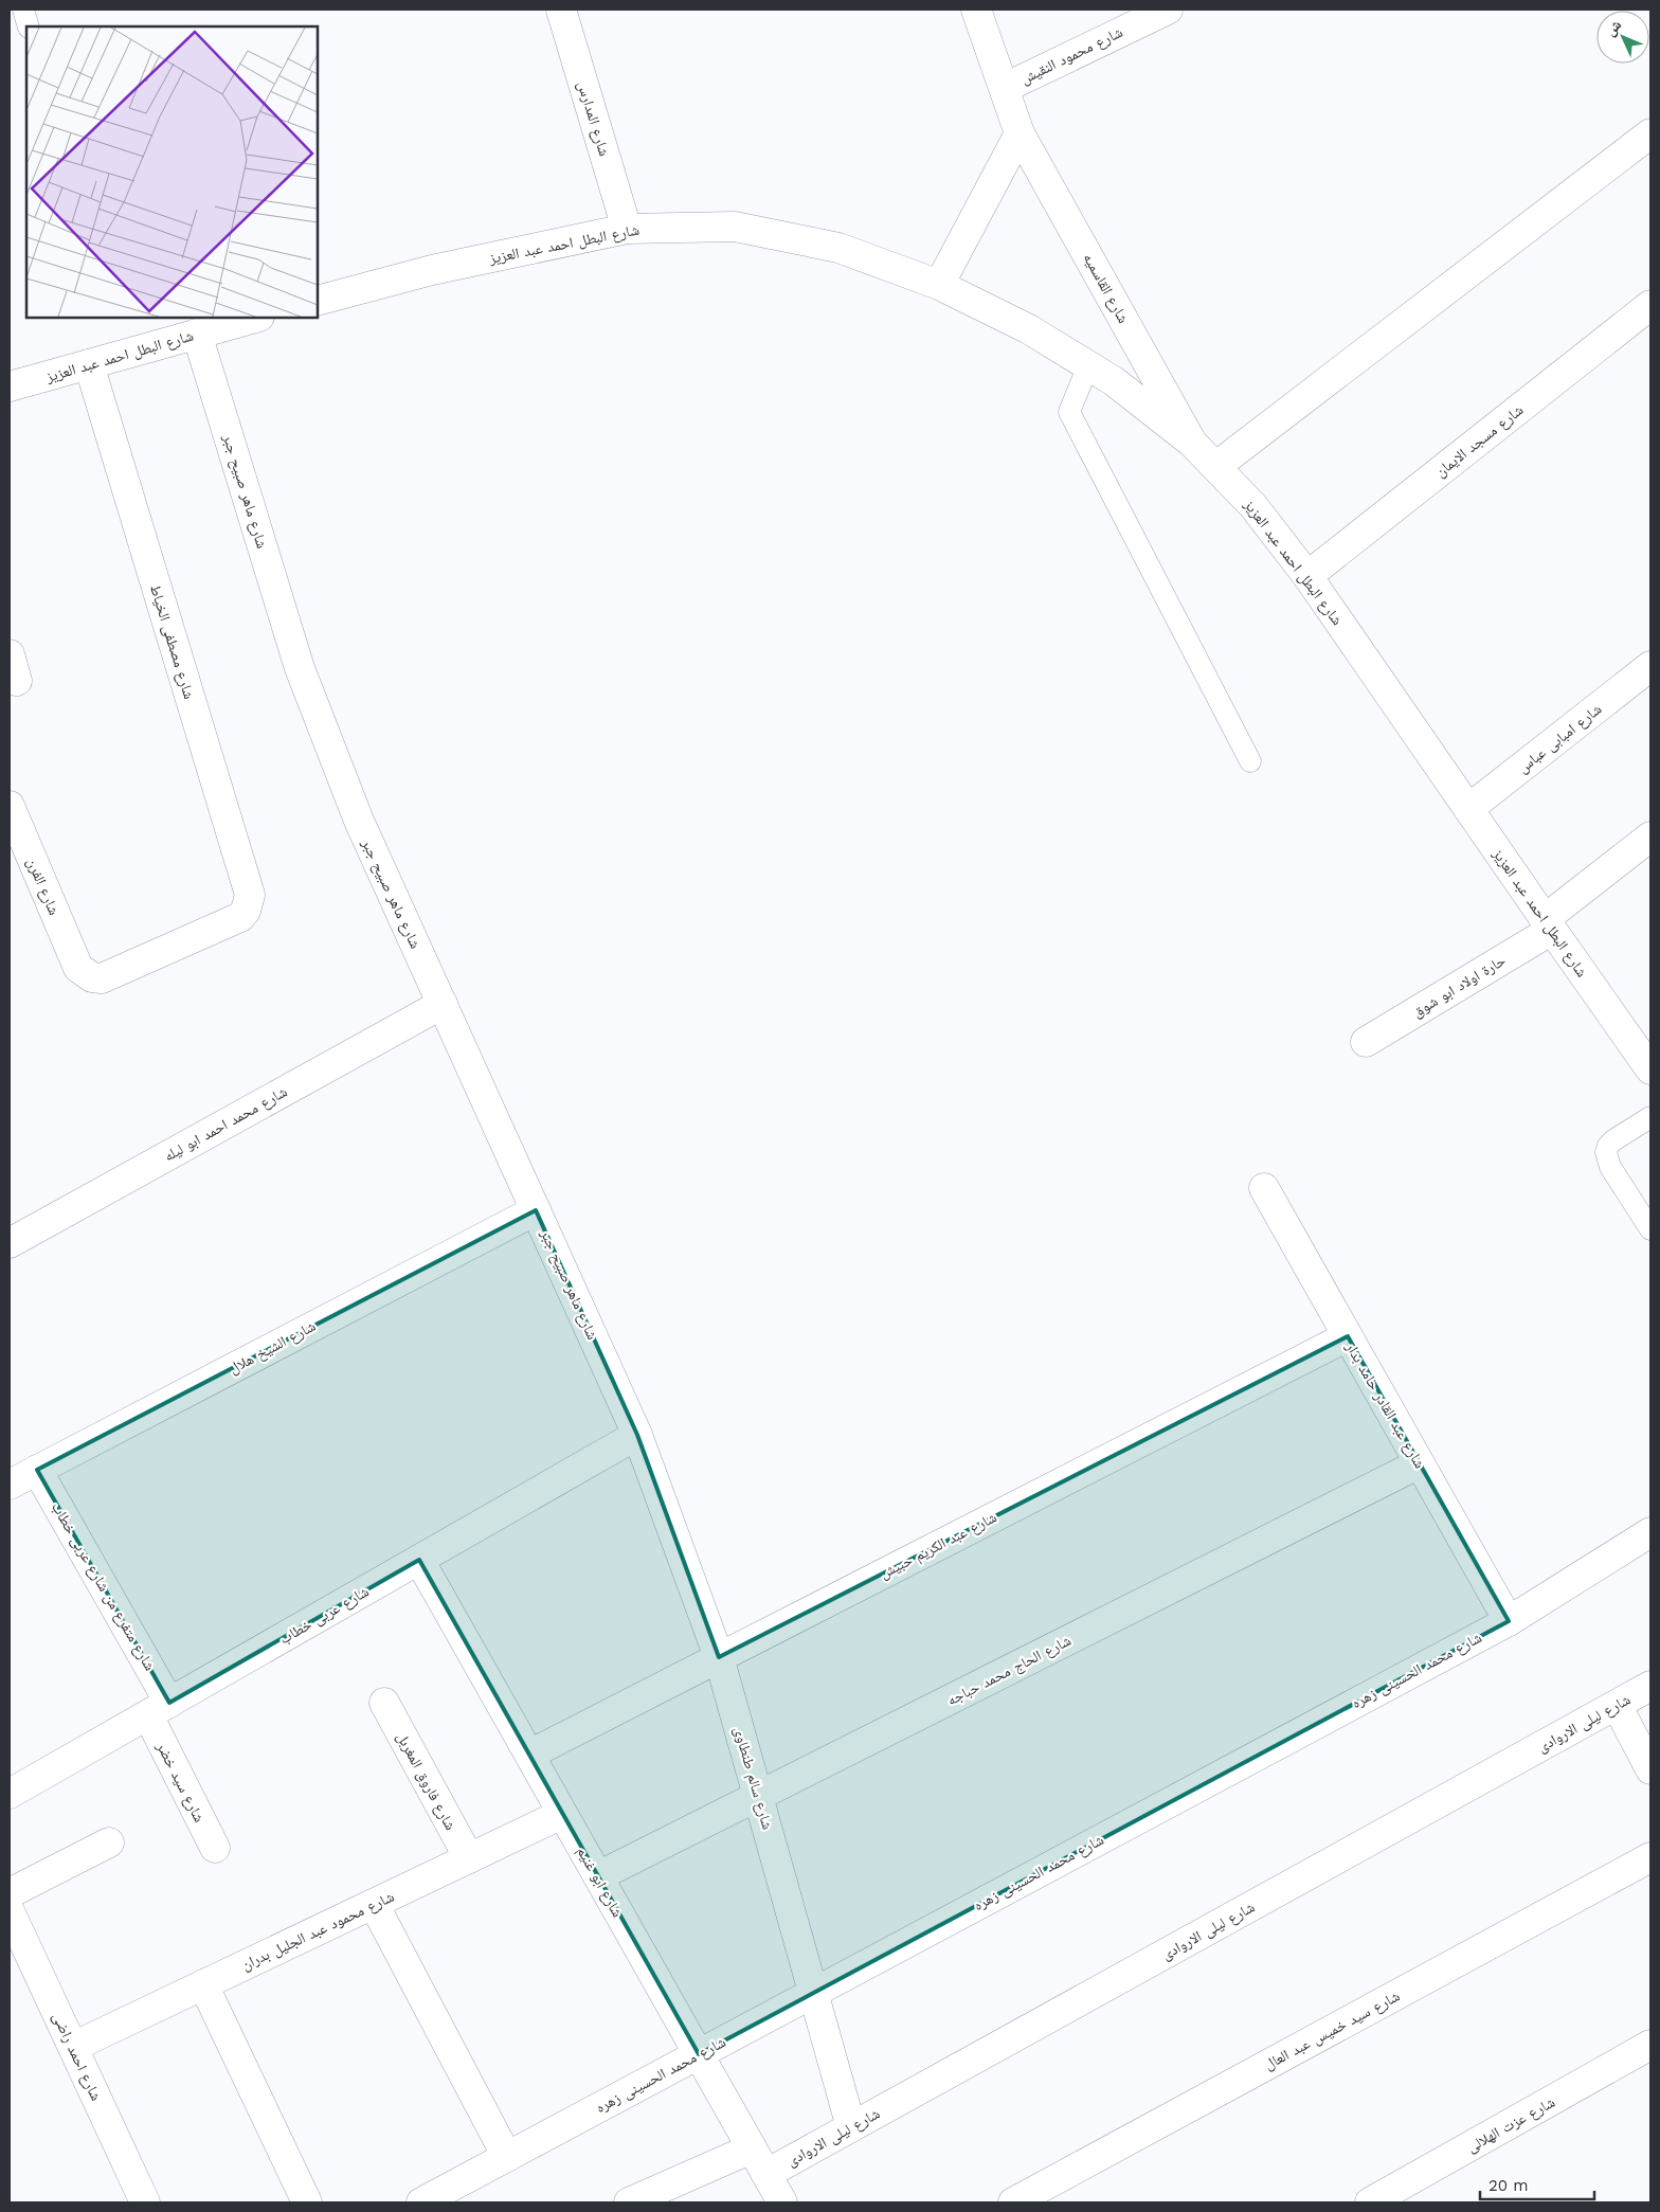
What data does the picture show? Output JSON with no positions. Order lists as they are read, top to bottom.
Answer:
{
  "streets": {
    "street": [
      "شارع محمود النقيش",
      "شارع المدارس",
      "شارع البطل احمد عبد العزيز",
      "شارع القاسميه",
      "شارع مسجد الايمان",
      "شارع ماهر صبيح جبر",
      "شارع مصطفى الخياط",
      "شارع امبابى عباس",
      "شارع الفرن",
      "حارة اولاد ابو شوق",
      "شارع محمد احمد ابو ليله",
      "شارع الشيخ هلال",
      "شارع عبد القادر حامد بدار",
      "شارع عبد الكريم حبيش",
      "شارع متفرع من شارع عربى خطاب",
      "شارع عربى خطاب",
      "شارع الحاج محمد حباجه",
      "شارع محمد الحسينى زهره",
      "شارع ليلى الاروادى",
      "شارع سالم طنطاوى",
      "شارع فاروق المغربل",
      "شارع سيد خضر",
      "شارع ابو غنيم",
      "شارع محمود عبد الجليل بدران",
      "شارع سيد خميس عبد العال",
      "شارع احمد راضى",
      "شارع عزت الهلالى"
    ]
  },
  "crossings": [
    ["شارع محمود النقيش", "شارع القاسميه"],
    ["شارع المدارس", "شارع البطل احمد عبد العزيز"],
    ["شارع البطل احمد عبد العزيز", "شارع القاسميه"],
    ["شارع البطل احمد عبد العزيز", "شارع مسجد الايمان"],
    ["شارع البطل احمد عبد العزيز", "شارع ماهر صبيح جبر"],
    ["شارع البطل احمد عبد العزيز", "شارع مصطفى الخياط"],
    ["شارع البطل احمد عبد العزيز", "شارع امبابى عباس"],
    ["شارع البطل احمد عبد العزيز", "حارة اولاد ابو شوق"],
    ["شارع ماهر صبيح جبر", "شارع محمد احمد ابو ليله"],
    ["شارع ماهر صبيح جبر", "شارع الشيخ هلال"],
    ["شارع ماهر صبيح جبر", "شارع عربى خطاب"],
    ["شارع ماهر صبيح جبر", "شارع سالم طنطاوى"],
    ["شارع مصطفى الخياط", "شارع الفرن"],
    ["شارع الشيخ هلال", "شارع متفرع من شارع عربى خطاب"],
    ["شارع عبد القادر حامد بدار", "شارع عبد الكريم حبيش"],
    ["شارع عبد القادر حامد بدار", "شارع الحاج محمد حباجه"],
    ["شارع عبد القادر حامد بدار", "شارع محمد الحسينى زهره"],
    ["شارع عبد الكريم حبيش", "شارع سالم طنطاوى"],
    ["شارع عبد الكريم حبيش", "شارع ابو غنيم"],
    ["شارع متفرع من شارع عربى خطاب", "شارع عربى خطاب"],
    ["شارع متفرع من شارع عربى خطاب", "شارع سيد خضر"],
    ["شارع عربى خطاب", "شارع سالم طنطاوى"],
    ["شارع عربى خطاب", "شارع سيد خضر"],
    ["شارع عربى خطاب", "شارع ابو غنيم"],
    ["شارع الحاج محمد حباجه", "شارع سالم طنطاوى"],
    ["شارع الحاج محمد حباجه", "شارع ابو غنيم"],
    ["شارع محمد الحسينى زهره", "شارع سالم طنطاوى"],
    ["شارع محمد الحسينى زهره", "شارع ابو غنيم"],
    ["شارع ليلى الاروادى", "شارع سالم طنطاوى"],
    ["شارع ليلى الاروادى", "شارع ابو غنيم"],
    ["شارع فاروق المغربل", "شارع محمود عبد الجليل بدران"],
    ["شارع ابو غنيم", "شارع محمود عبد الجليل بدران"],
    ["شارع محمود عبد الجليل بدران", "شارع احمد راضى"]
  ],
  "scale_bar": "20 m",
  "north": "top left"
}
